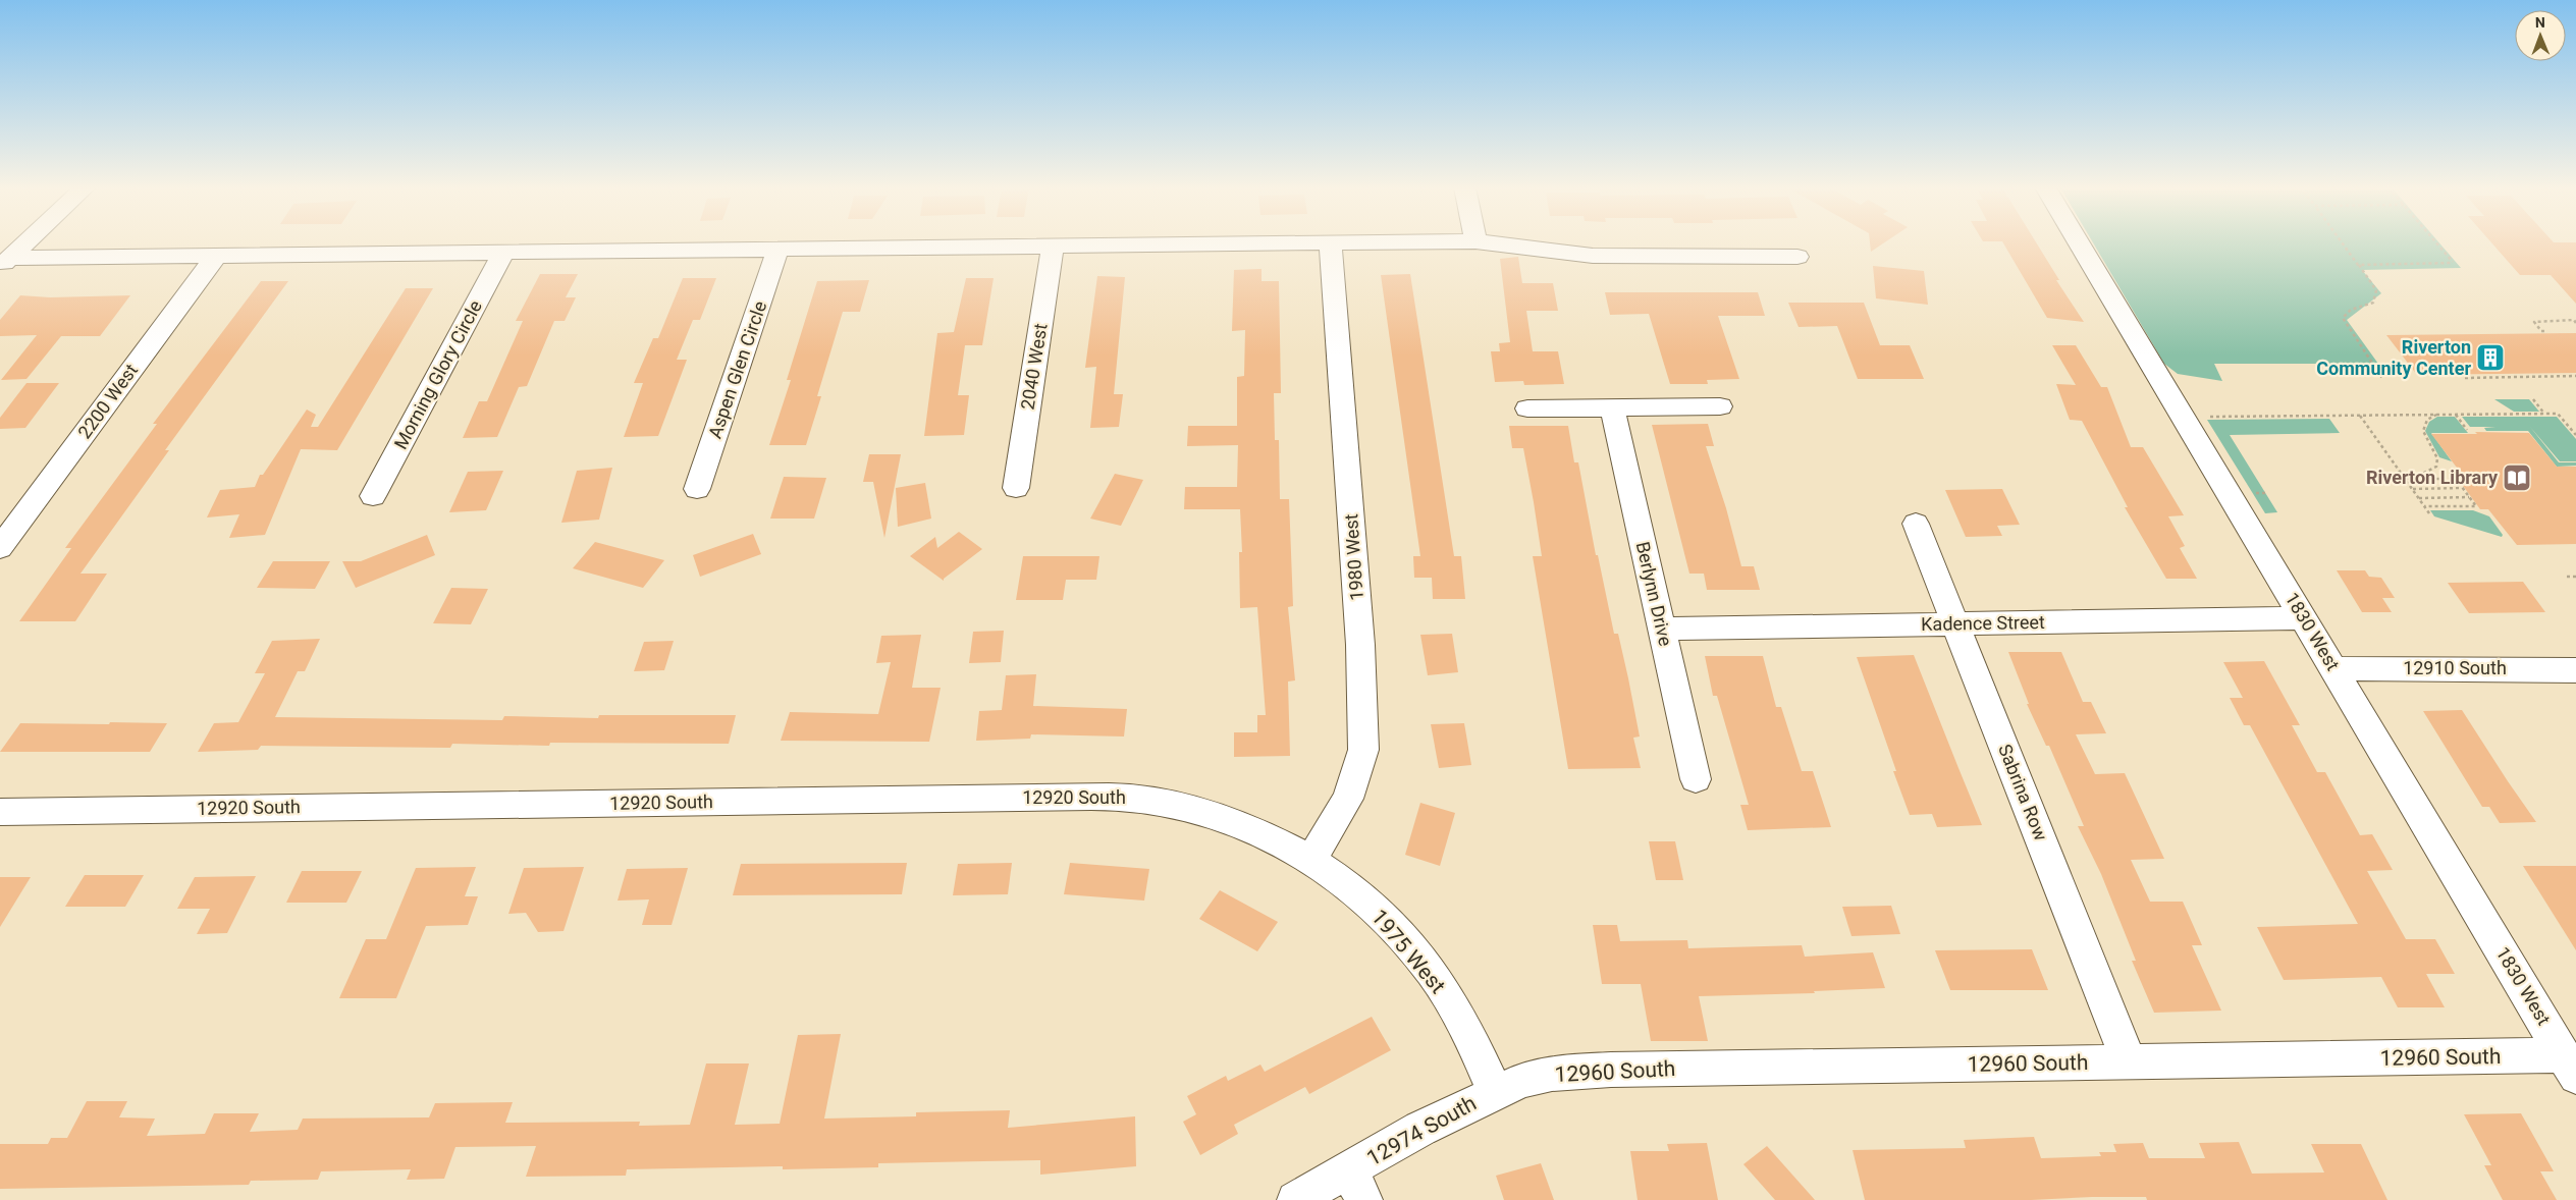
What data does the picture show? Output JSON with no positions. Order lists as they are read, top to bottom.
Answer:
{
  "streets": {
    "street": [
      "2040 West",
      "Aspen Glen Circle",
      "Morning Glory Circle",
      "2200 West",
      "1980 West",
      "Berlynn Drive",
      "Kadence Street",
      "1830 West",
      "12910 South",
      "Sabrina Row",
      "12920 South",
      "1975 West",
      "12960 South",
      "12974 South"
    ]
  },
  "crossings": [
    ["1980 West", "12920 South"],
    ["1980 West", "1975 West"],
    ["Berlynn Drive", "Kadence Street"],
    ["Kadence Street", "1830 West"],
    ["Kadence Street", "Sabrina Row"],
    ["1830 West", "12910 South"],
    ["1830 West", "12960 South"],
    ["Sabrina Row", "12960 South"],
    ["12920 South", "1975 West"],
    ["1975 West", "12960 South"],
    ["1975 West", "12974 South"],
    ["12960 South", "12974 South"]
  ],
  "places": {
    "building": ["Riverton Community Center"],
    "library": ["Riverton Library"]
  },
  "north": "top"
}
